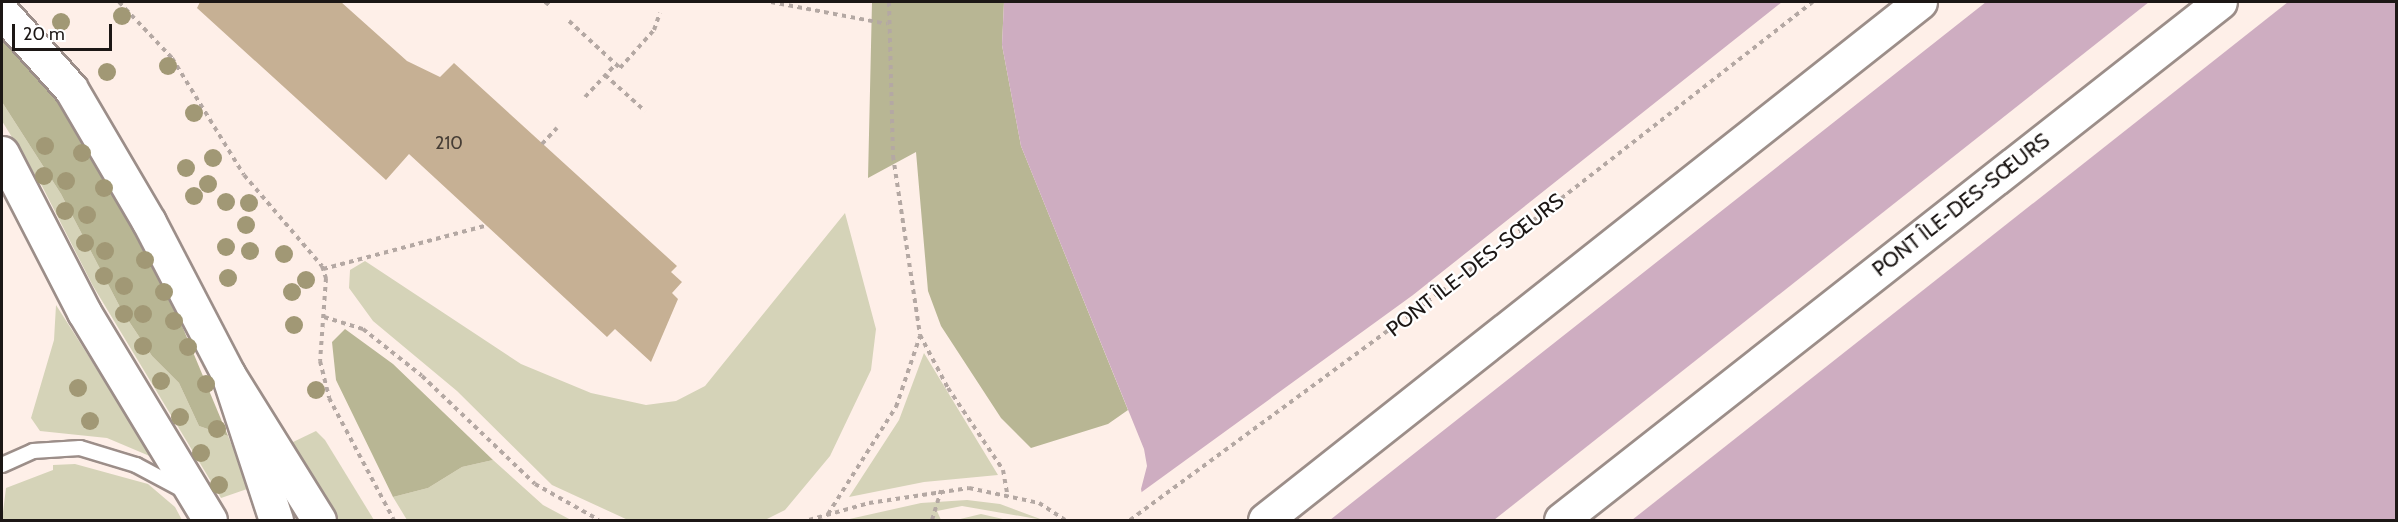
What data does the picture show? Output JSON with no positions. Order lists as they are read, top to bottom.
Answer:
{
  "streets": {
    "main road": ["PONT ÎLE-DES-SŒURS"]
  },
  "house_numbers": ["210"],
  "scale_bar": "20 m"
}
